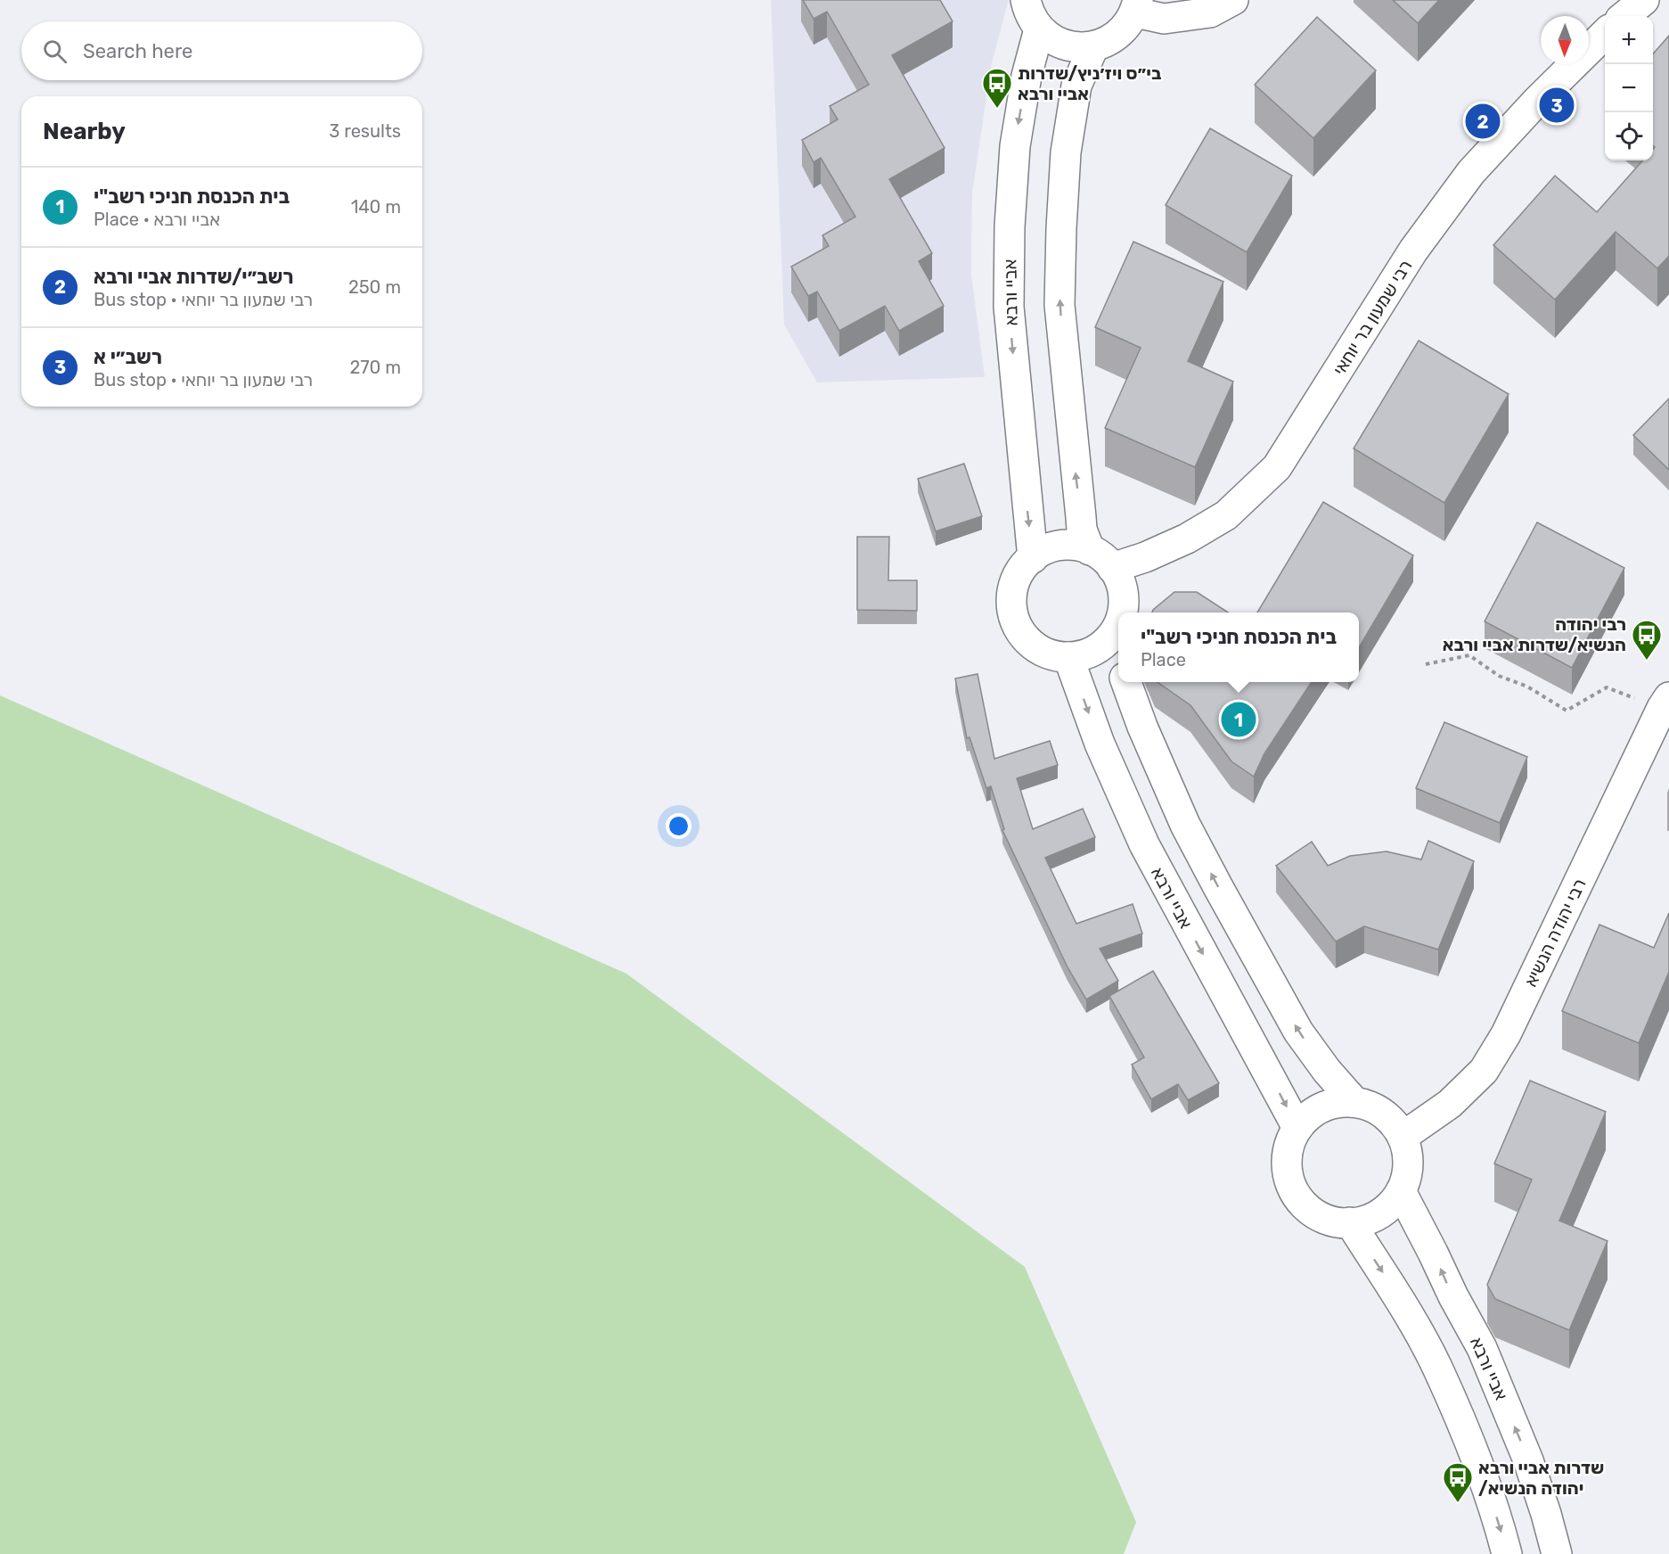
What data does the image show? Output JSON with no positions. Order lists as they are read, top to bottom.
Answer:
{
  "streets": {
    "street": ["אביי ורבא", "רבי שמעון בר יוחאי", "רבי יהודה הנשיא"]
  },
  "crossings": [
    ["אביי ורבא", "רבי יהודה הנשיא"]
  ],
  "places": {
    "bus stop": ["בי״ס ויז׳ניץ/שדרות אביי ורבא", "רבי יהודה הנשיא/שדרות אביי ורבא", "שדרות אביי ורבא /יהודה הנשיא"]
  },
  "north": "bottom",
  "page": {
    "map_buttons": ["+", "−"],
    "search": "Search here",
    "pins": ["3", "2", "1"],
    "heading": ["Nearby", "3 results"],
    "list": [
      {
        "mark": "1",
        "name": "בית הכנסת חניכי רשב\"י",
        "note": "Place · אביי ורבא",
        "value": "140 m"
      },
      {
        "mark": "2",
        "name": "רשב״י/שדרות אביי ורבא",
        "note": "Bus stop · רבי שמעון בר יוחאי",
        "value": "250 m"
      },
      {
        "mark": "3",
        "name": "רשב״י א",
        "note": "Bus stop · רבי שמעון בר יוחאי",
        "value": "270 m"
      }
    ],
    "popup": ["בית הכנסת חניכי רשב\"י", "Place"]
  }
}
